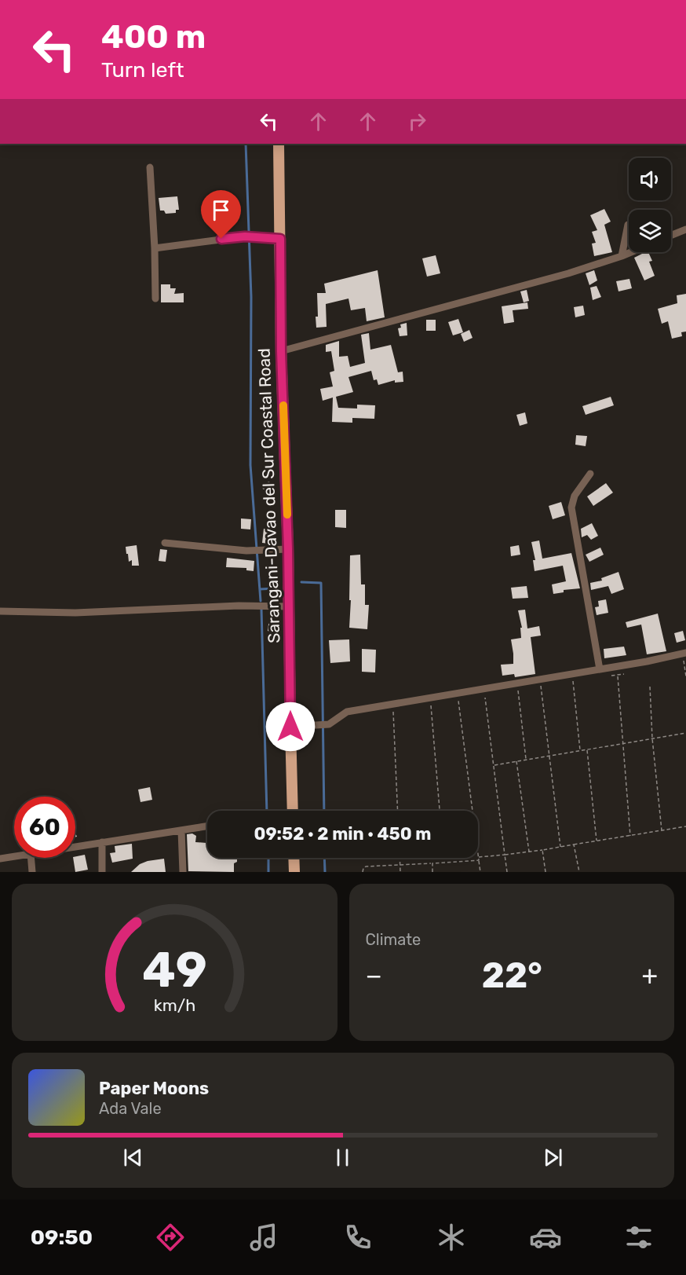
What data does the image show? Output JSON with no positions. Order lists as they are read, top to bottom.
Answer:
{
  "streets": {
    "main road": ["Sarangani-Davao del Sur Coastal Road"]
  },
  "page": {
    "turn": ["400 m", "Turn left"],
    "limit": "60",
    "trip": "09:52 · 2 min · 450 m",
    "tile": "Climate",
    "heat": ["−", "22°", "+"],
    "song": ["Paper Moons", "Ada Vale"],
    "tabs": "09:50",
    "gauge": ["49", "km/h"]
  }
}
